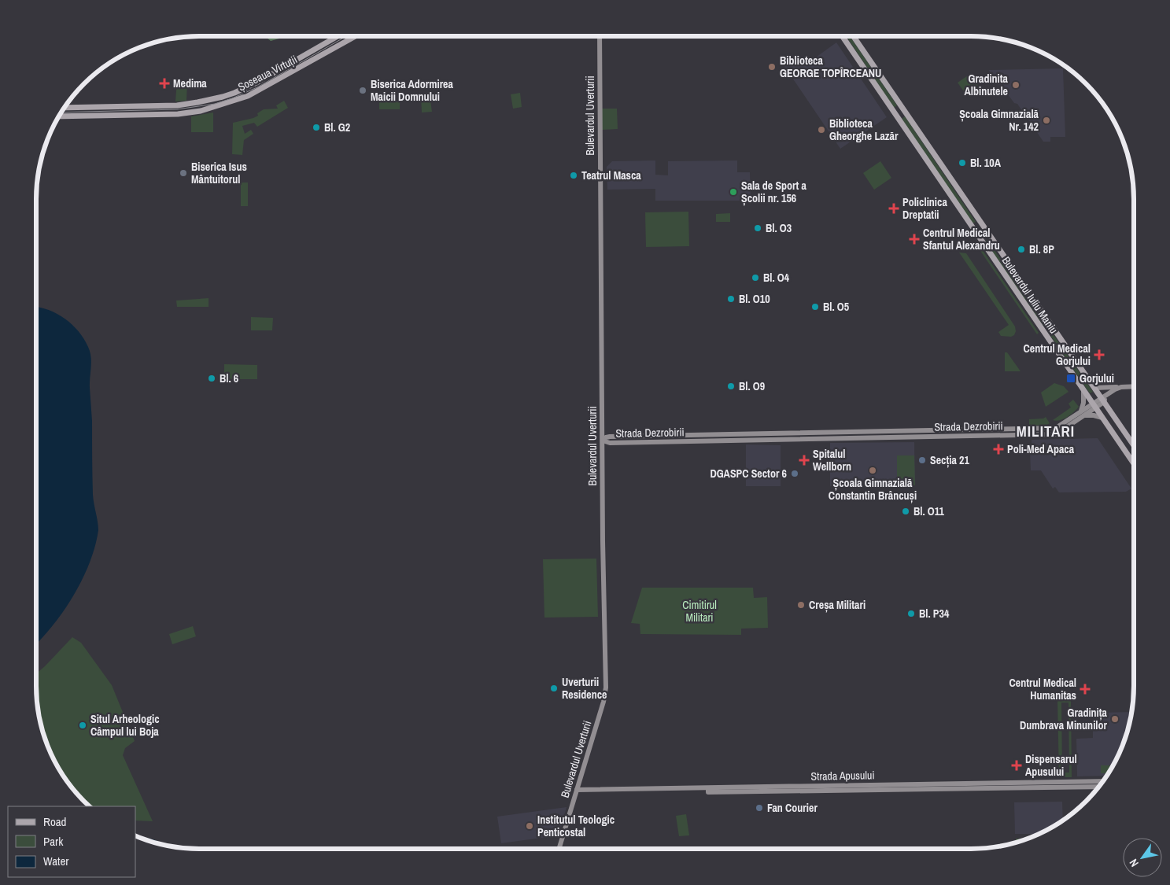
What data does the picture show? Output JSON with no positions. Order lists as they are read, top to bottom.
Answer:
{
  "streets": {
    "main road": [
      "Șoseaua Virtuții",
      "Bulevardul Uverturii",
      "Bulevardul Iuliu Maniu",
      "Strada Dezrobirii",
      "Strada Apusului"
    ]
  },
  "crossings": [
    ["Bulevardul Uverturii", "Strada Dezrobirii"],
    ["Bulevardul Uverturii", "Strada Apusului"],
    ["Bulevardul Iuliu Maniu", "Strada Dezrobirii"]
  ],
  "districts": ["MILITARI"],
  "parks": ["Cimitirul Militari"],
  "places": {
    "other": [
      "Biblioteca GEORGE TOPÎRCEANU",
      "Gradinita Albinutele",
      "Biserica Adormirea Maicii Domnului",
      "Școala Gimnazială Nr. 142",
      "Bl. G2",
      "Biblioteca Gheorghe Lazăr",
      "Bl. 10A",
      "Biserica Isus Mântuitorul",
      "Teatrul Masca",
      "Sala de Sport a Școlii nr. 156",
      "Bl. O3",
      "Bl. 8P",
      "Bl. O4",
      "Bl. O10",
      "Bl. O5",
      "Bl. 6",
      "Bl. O9",
      "Secția 21",
      "Școala Gimnazială Constantin Brâncuși",
      "DGASPC Sector 6",
      "Bl. O11",
      "Creșa Militari",
      "Bl. P34",
      "Uverturii Residence",
      "Gradinița Dumbrava Minunilor",
      "Situl Arheologic Câmpul lui Boja",
      "Fan Courier",
      "Institutul Teologic Penticostal"
    ],
    "health": [
      "Medima",
      "Policlinica Dreptatii",
      "Centrul Medical Sfantul Alexandru",
      "Centrul Medical Gorjului",
      "Poli-Med Apaca",
      "Spitalul Wellborn",
      "Centrul Medical Humanitas",
      "Dispensarul Apusului"
    ],
    "transit": ["Gorjului"]
  },
  "legend": ["Road", "Park", "Water"],
  "north": "bottom left"
}
